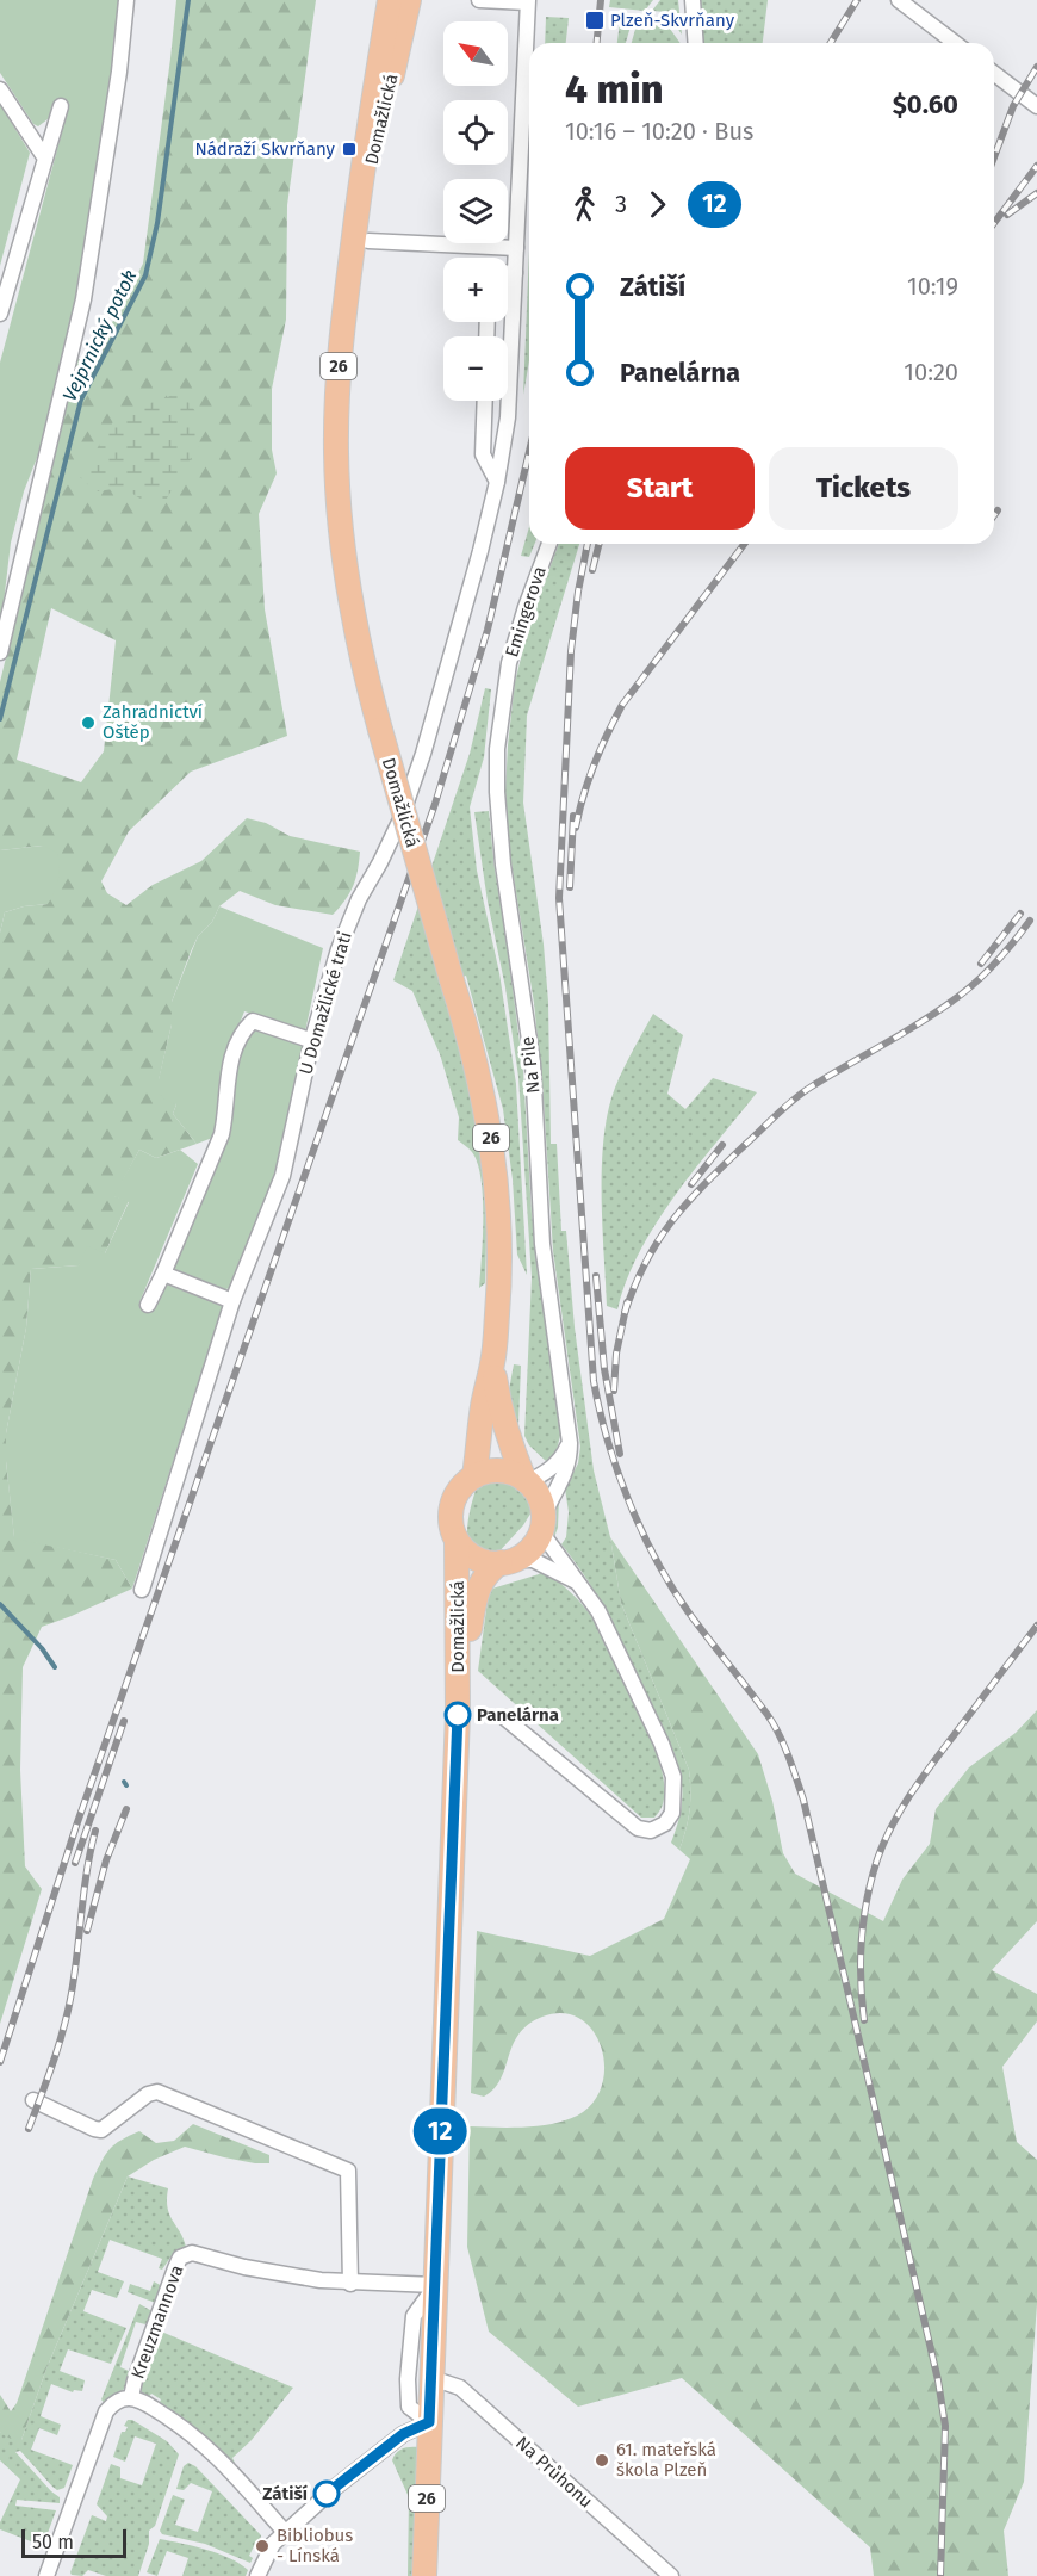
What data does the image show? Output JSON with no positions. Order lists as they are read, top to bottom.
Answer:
{
  "streets": {
    "main road": ["Domažlická", "26"],
    "street": [
      "Emingerova",
      "U Domažlické trati",
      "Na Pile",
      "Kreuzmannova",
      "Na Průhonu"
    ]
  },
  "crossings": [
    ["Domažlická", "Na Pile"],
    ["Domažlická", "Na Průhonu"],
    ["Emingerova", "Na Pile"]
  ],
  "water": ["Vejprnický potok"],
  "places": {
    "transit": ["Plzeň-Skvrňany", "Nádraží Skvrňany"],
    "other": [
      "Zahradnictví Oštěp",
      "Panelárna",
      "61. mateřská škola Plzeň",
      "Zátiší",
      "Bibliobus - Línská"
    ]
  },
  "lines": ["bus line 12"],
  "scale_bar": "50 m",
  "north": "top left",
  "page": {
    "on_map": "12",
    "map_buttons": ["+", "−"],
    "heading": ["4 min", "10:16 – 10:20 · Bus", "$0.60"],
    "legs": ["3", "12"],
    "list": [
      {
        "name": "Zátiší",
        "value": "10:19"
      },
      {
        "name": "Panelárna",
        "value": "10:20"
      }
    ],
    "buttons": ["Start", "Tickets"],
    "scale": "50 m"
  }
}
